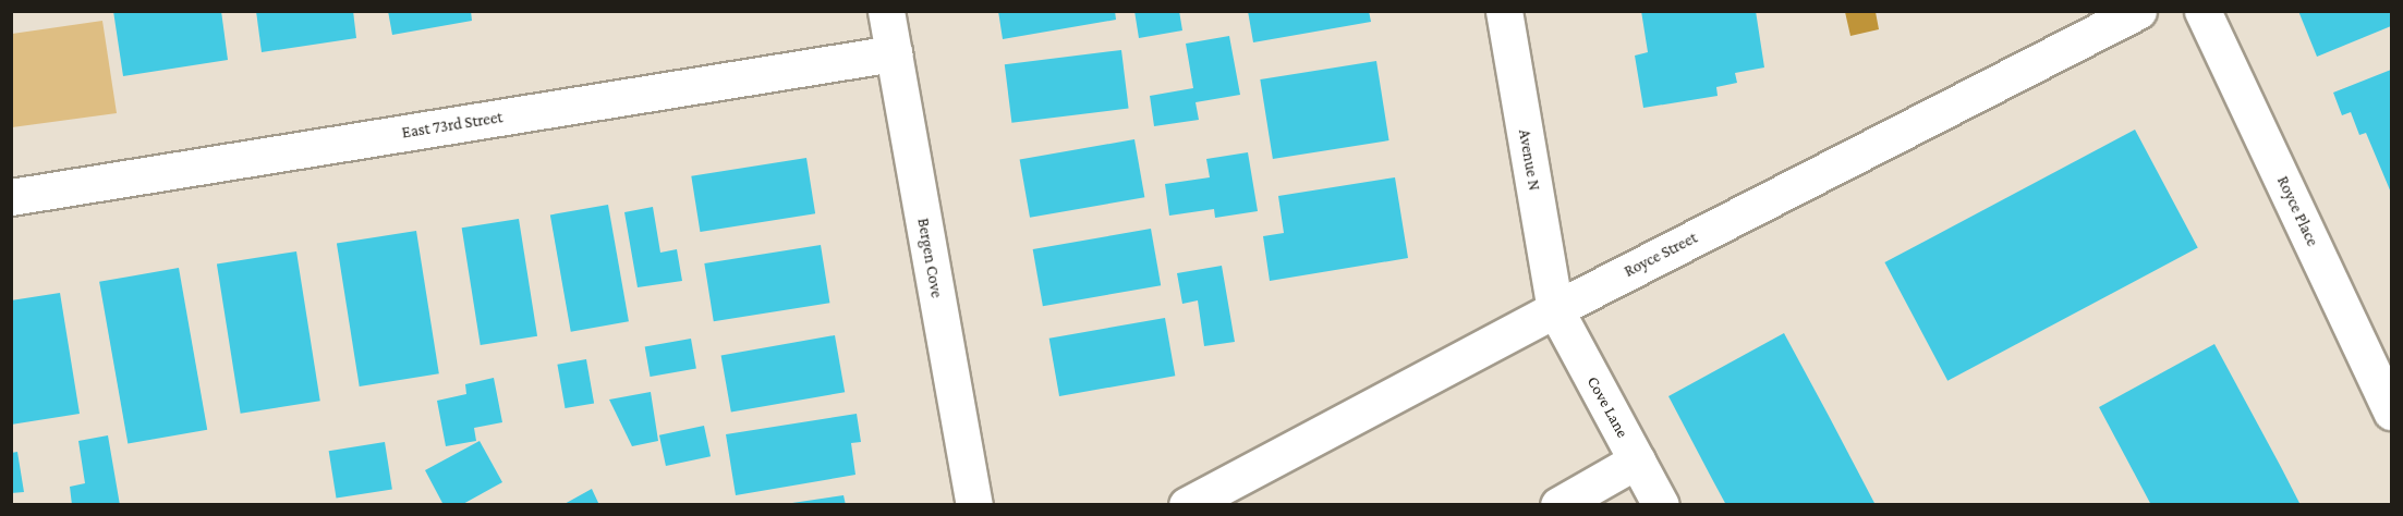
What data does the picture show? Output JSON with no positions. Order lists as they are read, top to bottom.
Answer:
{
  "streets": {
    "street": [
      "East 73rd Street",
      "Avenue N",
      "Royce Place",
      "Royce Street",
      "Bergen Cove",
      "Cove Lane"
    ]
  },
  "crossings": [
    ["East 73rd Street", "Bergen Cove"],
    ["Avenue N", "Royce Street"],
    ["Avenue N", "Cove Lane"],
    ["Royce Street", "Cove Lane"]
  ]
}
